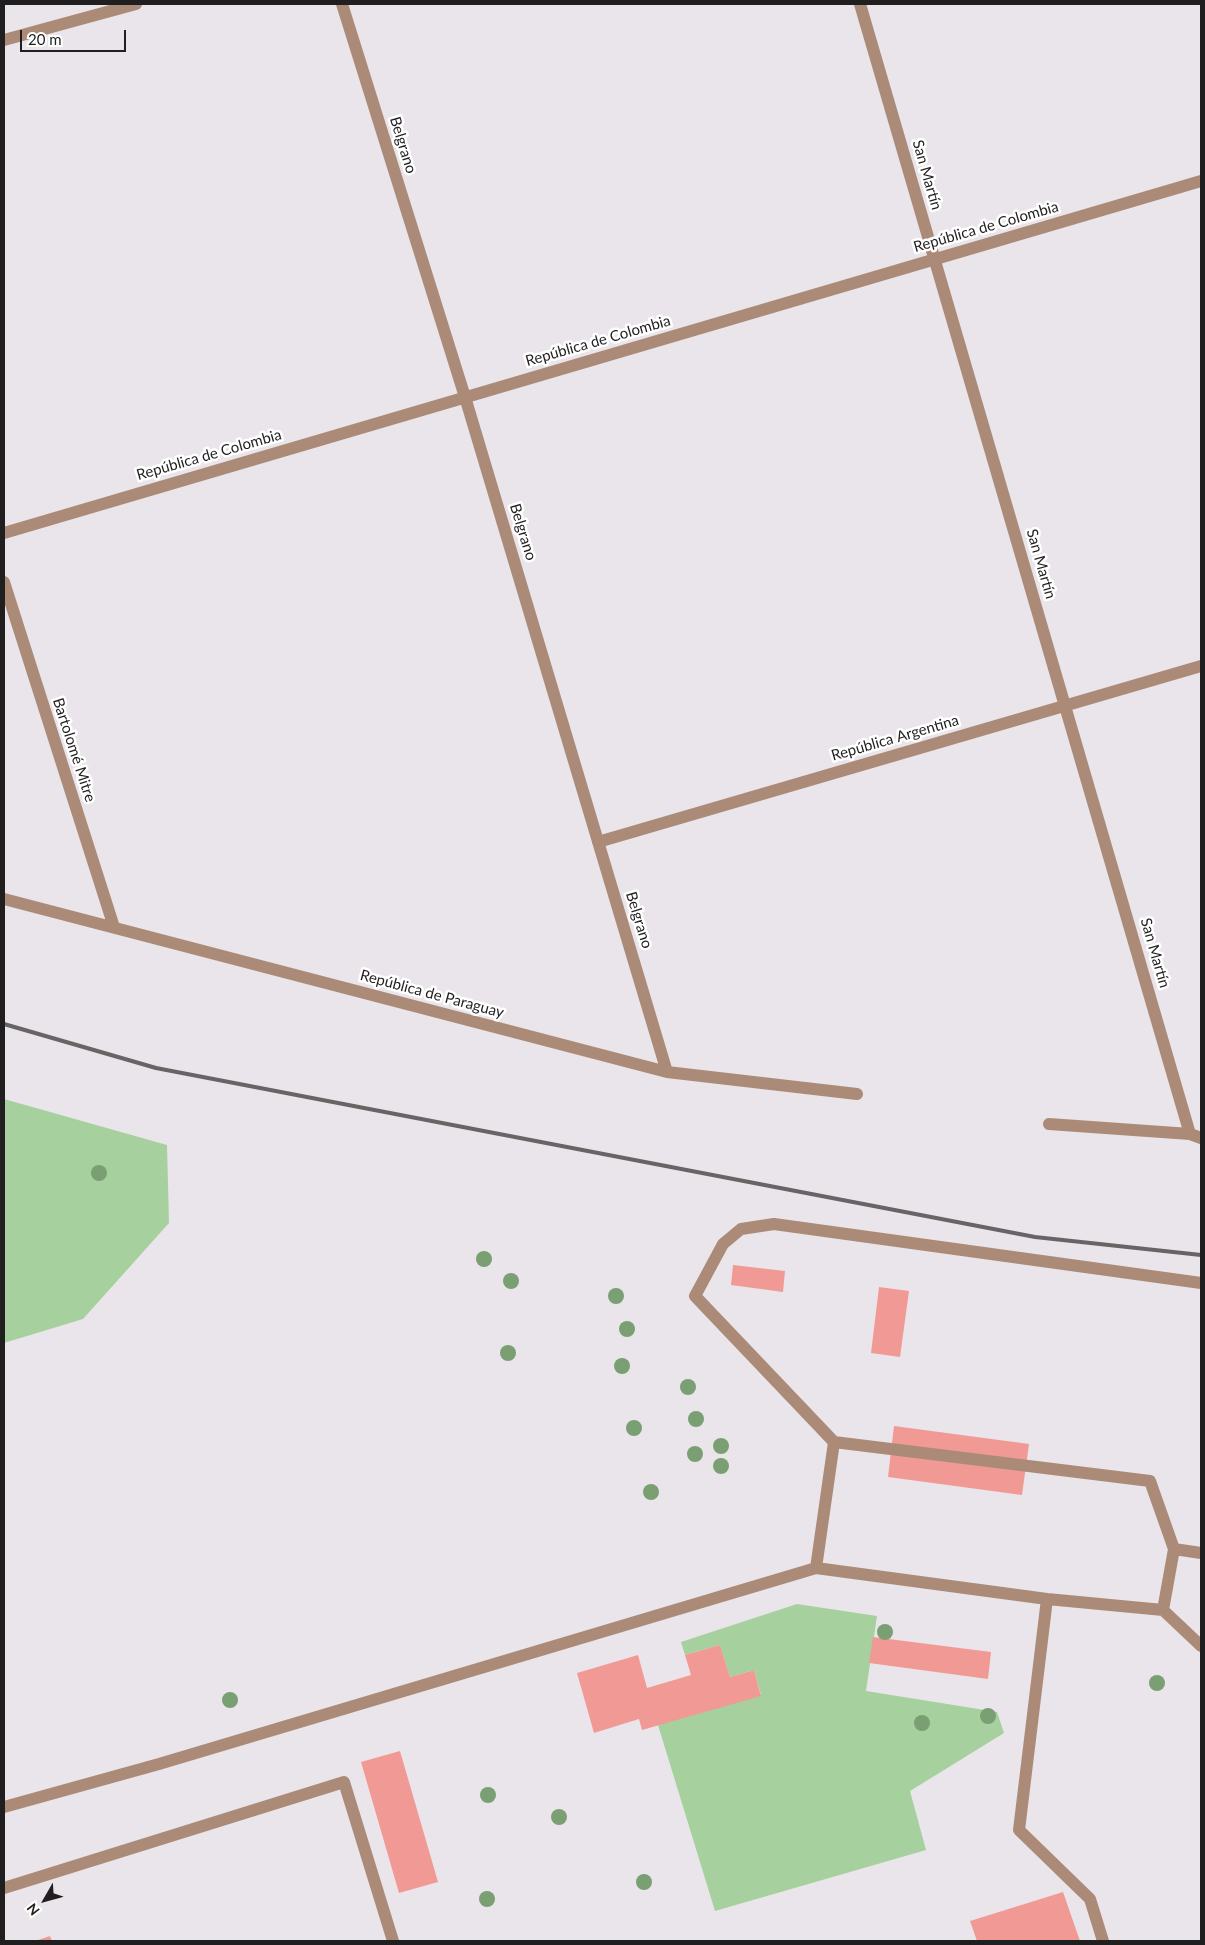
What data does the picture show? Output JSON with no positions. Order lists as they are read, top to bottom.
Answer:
{
  "streets": {
    "street": [
      "Belgrano",
      "San Martín",
      "República de Colombia",
      "República Argentina",
      "Bartolomé Mitre",
      "República de Paraguay"
    ]
  },
  "crossings": [
    ["Belgrano", "República de Colombia"],
    ["Belgrano", "República Argentina"],
    ["Belgrano", "República de Paraguay"],
    ["San Martín", "República de Colombia"],
    ["San Martín", "República Argentina"],
    ["Bartolomé Mitre", "República de Paraguay"]
  ],
  "scale_bar": "20 m",
  "north": "bottom left"
}
